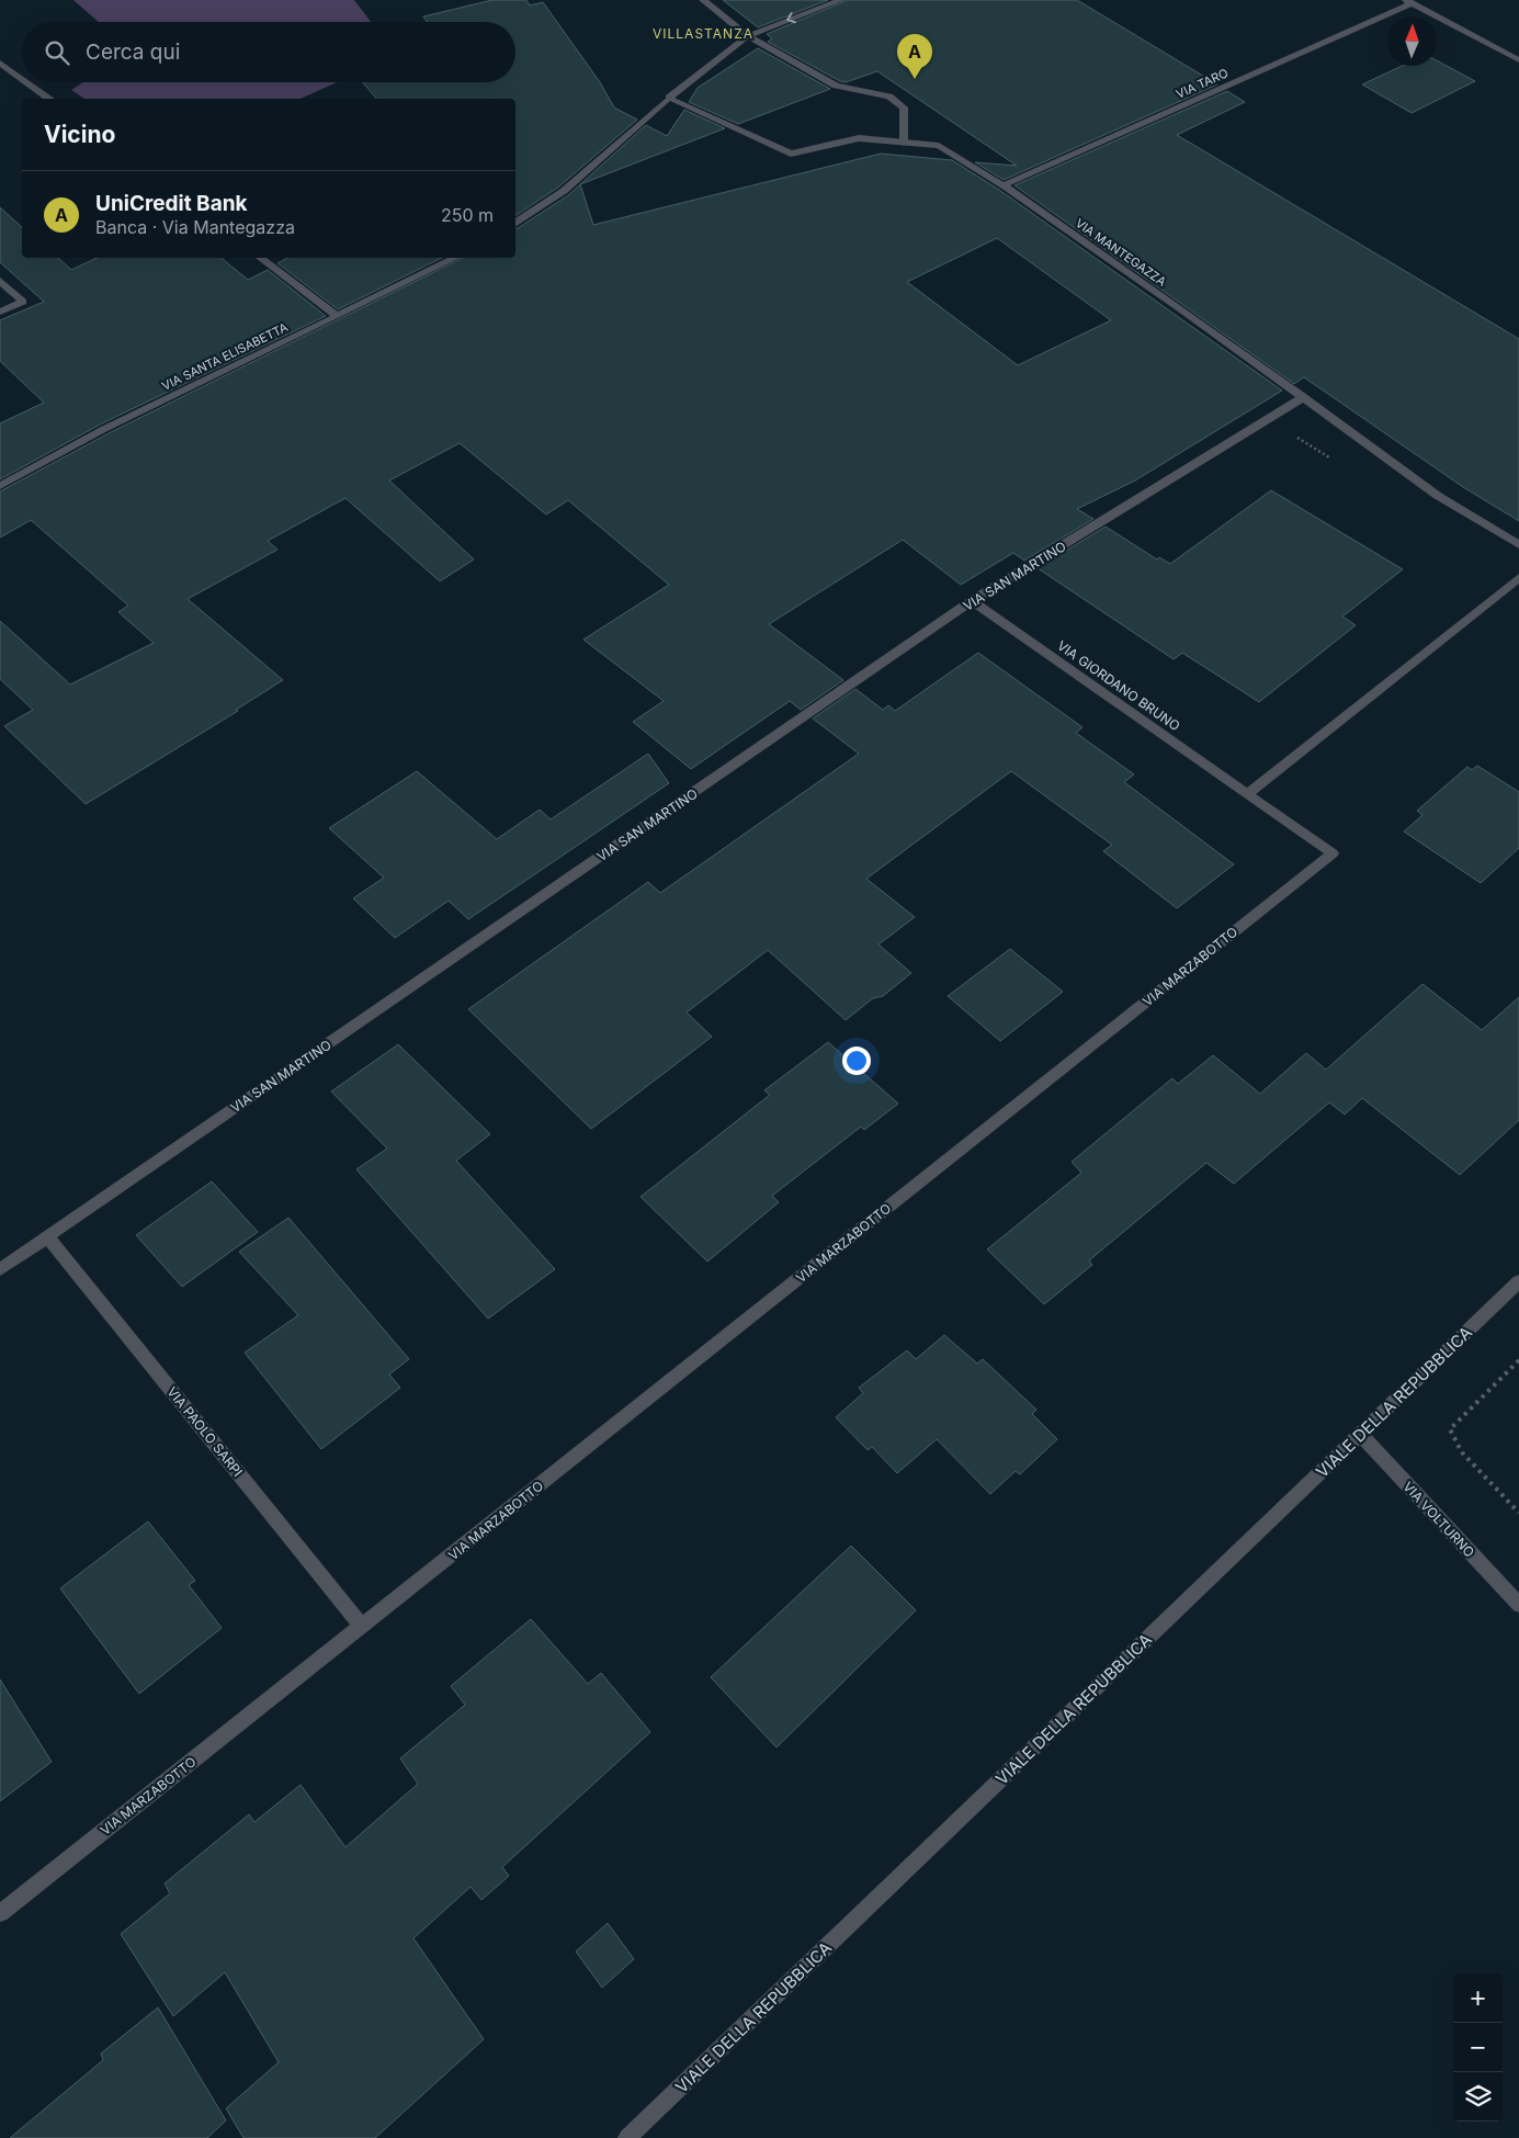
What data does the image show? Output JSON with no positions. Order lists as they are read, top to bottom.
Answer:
{
  "streets": {
    "street": [
      "VIA TARO",
      "VIA MANTEGAZZA",
      "VIA SANTA ELISABETTA",
      "VIA SAN MARTINO",
      "VIA GIORDANO BRUNO",
      "VIA MARZABOTTO",
      "VIALE DELLA REPUBBLICA",
      "VIA PAOLO SARPI",
      "VIA VOLTURNO"
    ]
  },
  "crossings": [
    ["VIA TARO", "VIA MANTEGAZZA"],
    ["VIA MANTEGAZZA", "VIA SAN MARTINO"],
    ["VIA SAN MARTINO", "VIA GIORDANO BRUNO"],
    ["VIA SAN MARTINO", "VIA PAOLO SARPI"],
    ["VIA GIORDANO BRUNO", "VIA MARZABOTTO"],
    ["VIA MARZABOTTO", "VIA PAOLO SARPI"],
    ["VIALE DELLA REPUBBLICA", "VIA VOLTURNO"]
  ],
  "districts": ["VILLASTANZA"],
  "north": "top",
  "page": {
    "search": "Cerca qui",
    "pins": "A",
    "heading": "Vicino",
    "list": [
      {
        "mark": "A",
        "name": "UniCredit Bank",
        "note": "Banca · Via Mantegazza",
        "value": "250 m"
      }
    ],
    "map_buttons": ["+", "−"]
  }
}
